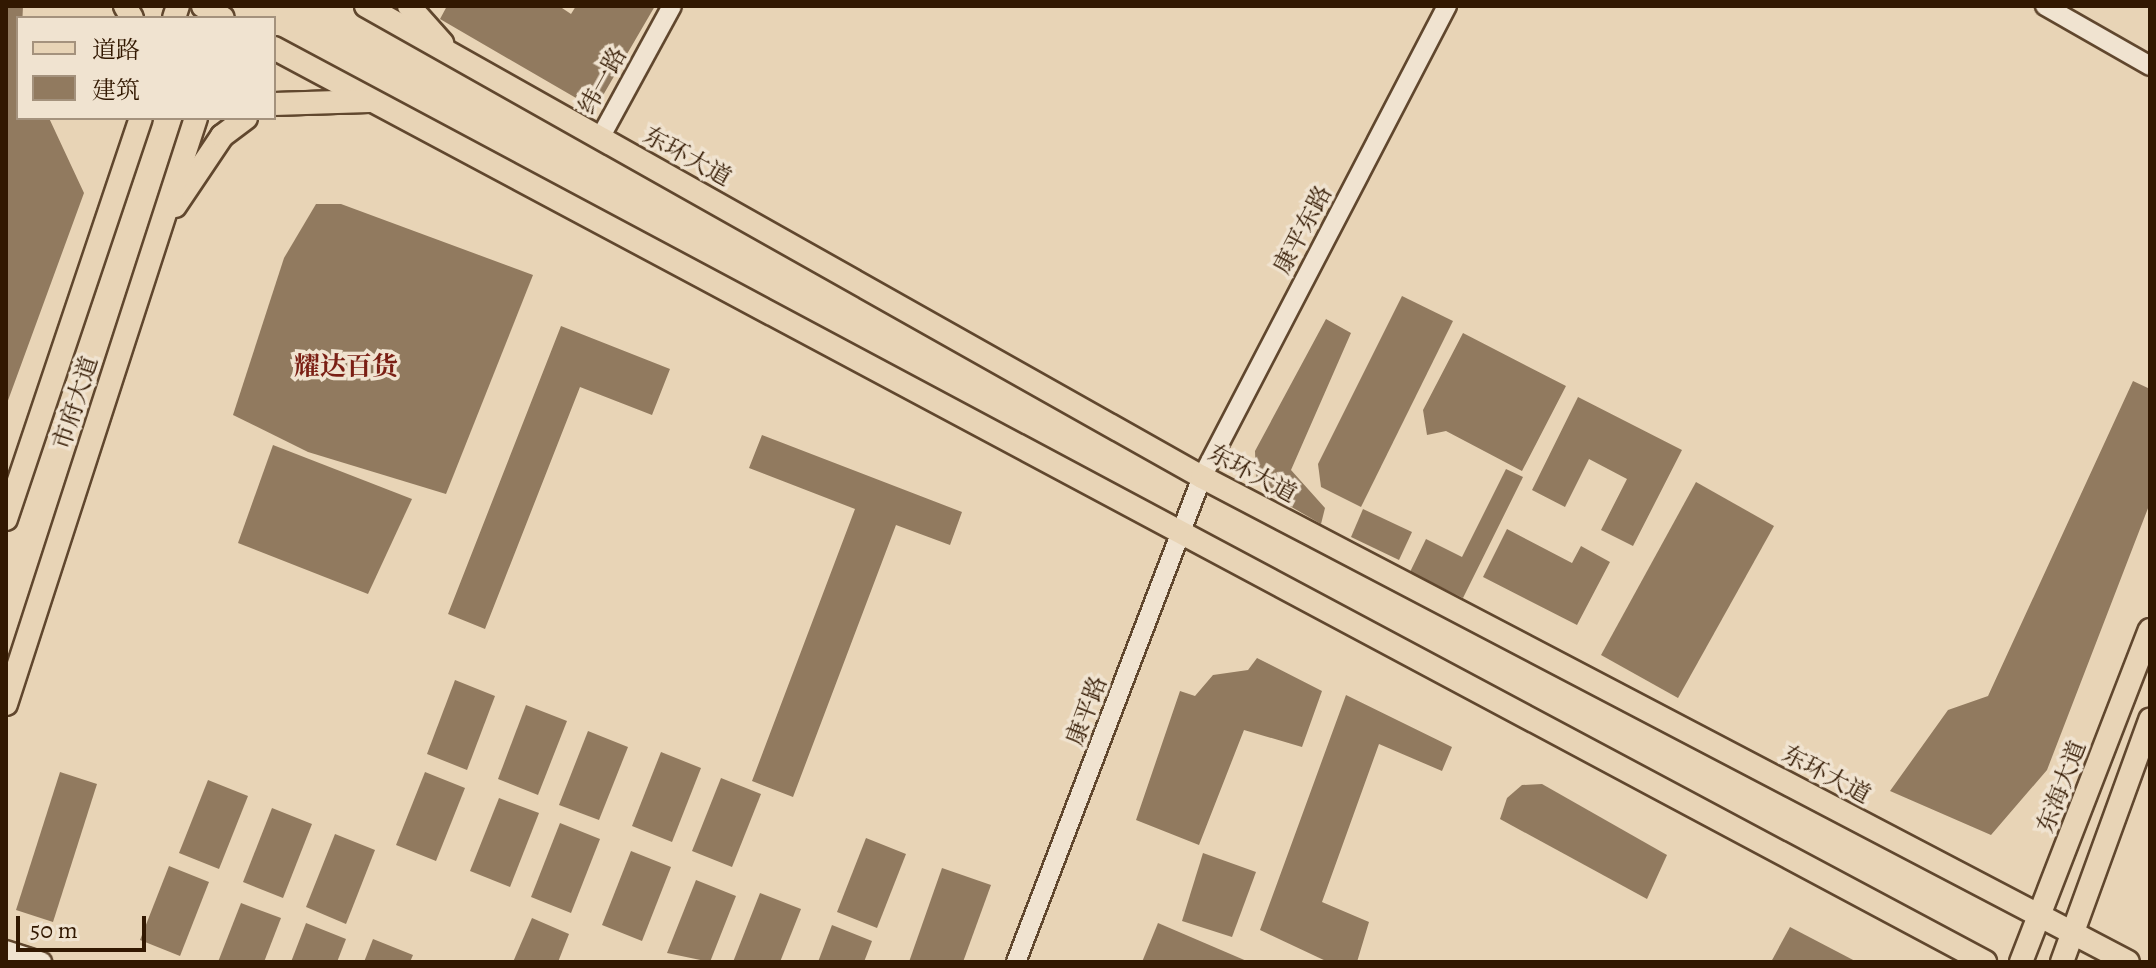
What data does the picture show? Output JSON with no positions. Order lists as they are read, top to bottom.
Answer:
{
  "streets": {
    "main road": ["东环大道", "市府大道", "东海大道"],
    "street": ["纬一路", "康平东路", "康平路"]
  },
  "crossings": [
    ["纬一路", "东环大道"],
    ["东环大道", "康平东路"],
    ["东环大道", "康平路"],
    ["东环大道", "东海大道"],
    ["康平东路", "康平路"]
  ],
  "districts": ["耀达百货"],
  "legend": ["道路", "建筑"],
  "scale_bar": "50 m"
}
